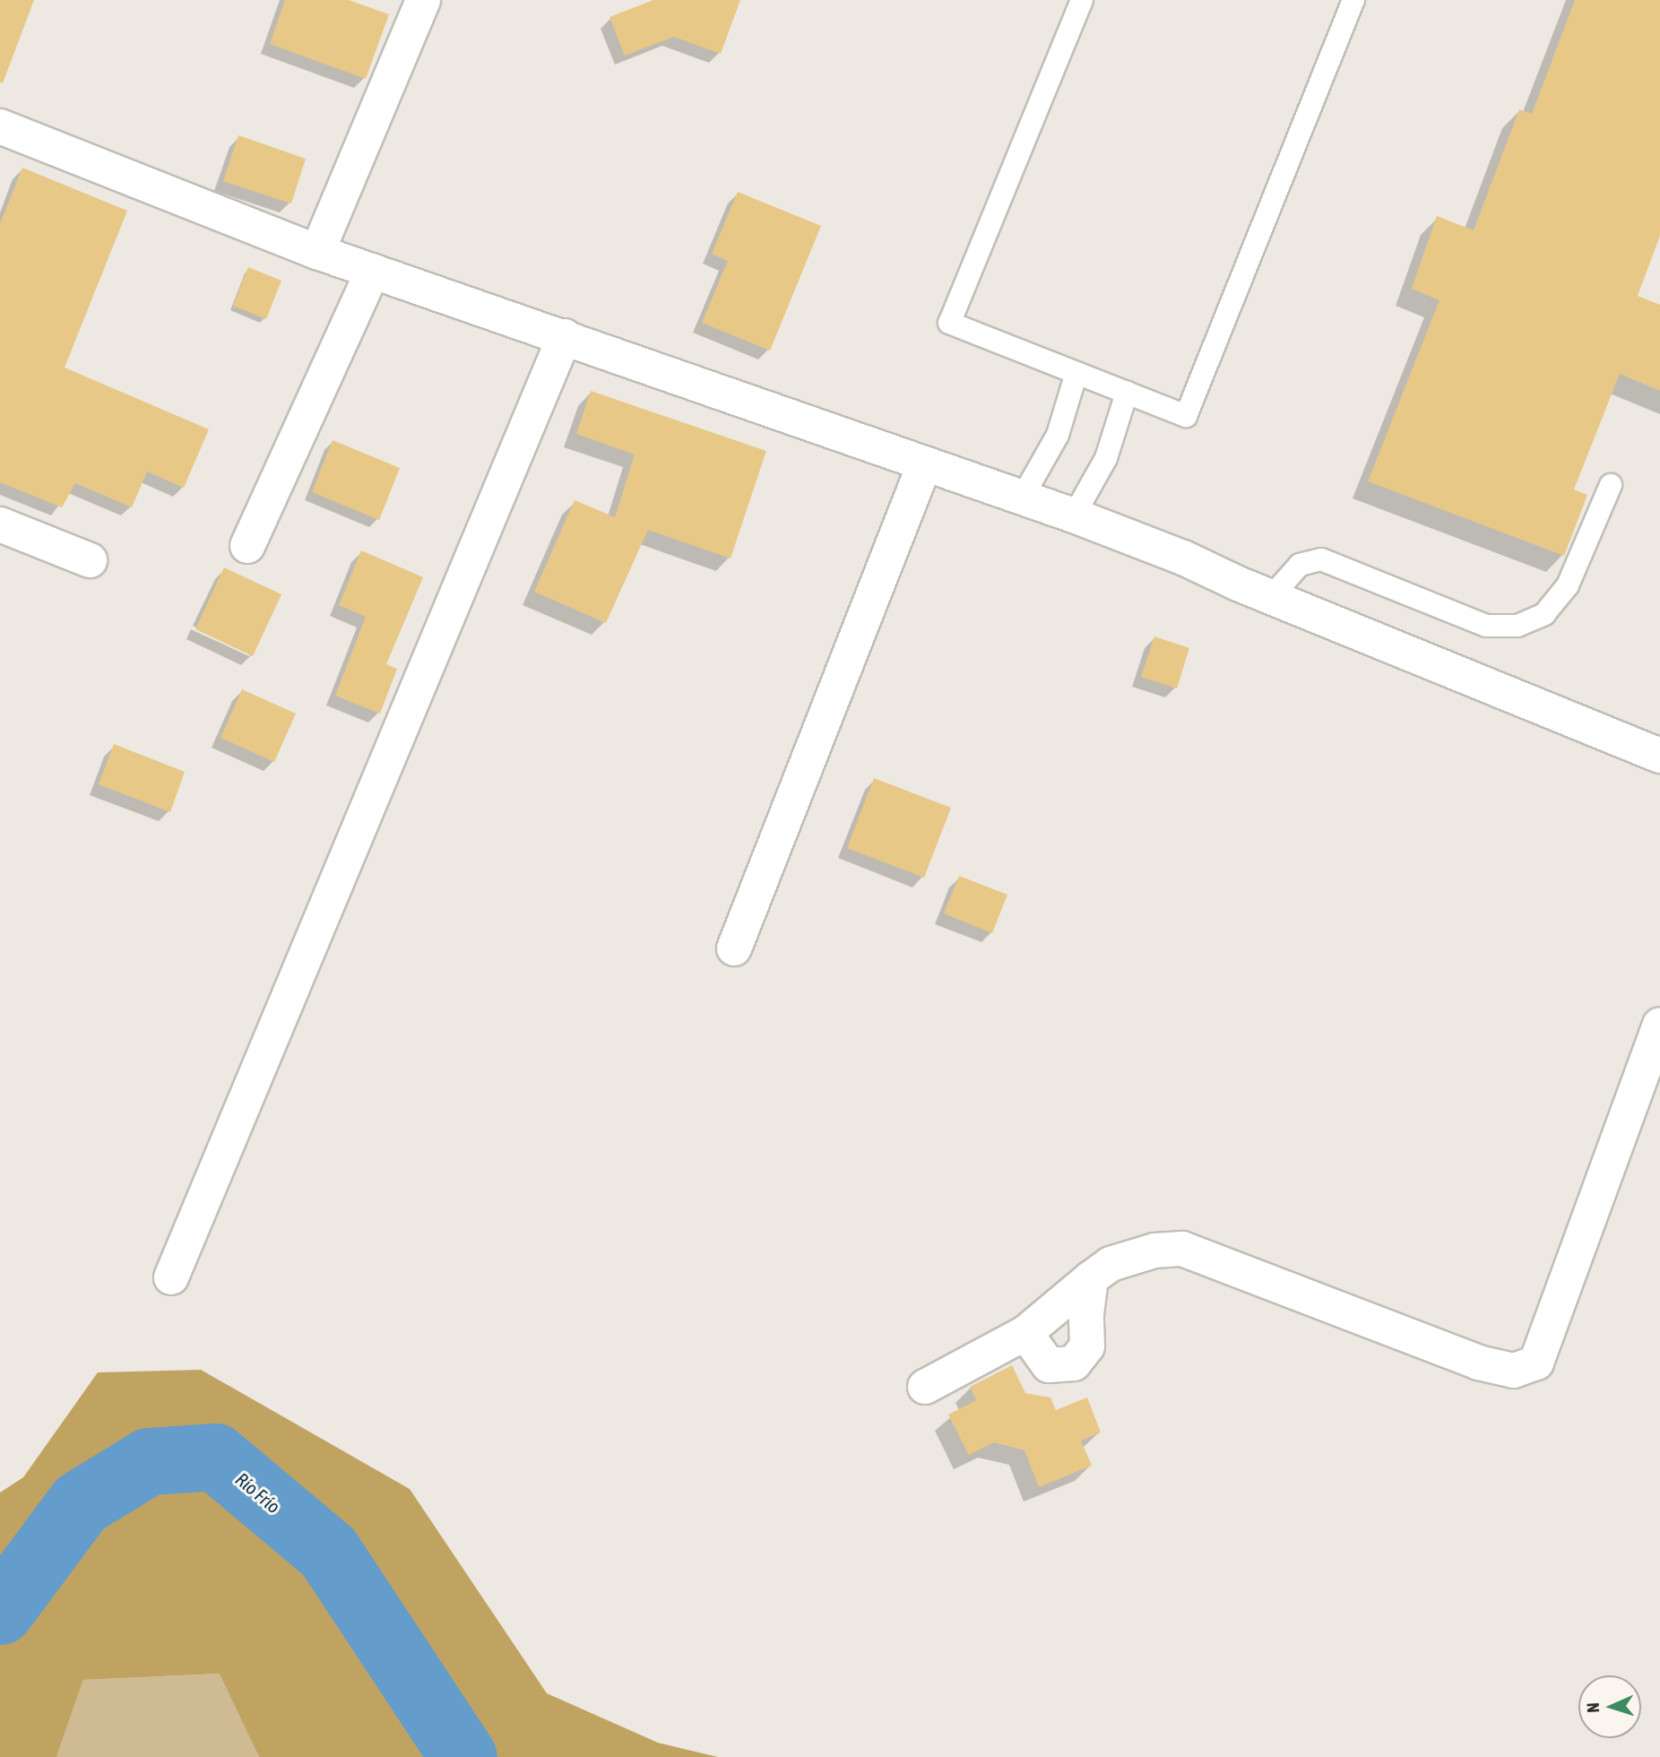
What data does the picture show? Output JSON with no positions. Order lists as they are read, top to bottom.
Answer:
{
  "water": ["Río Frío"],
  "north": "left"
}
